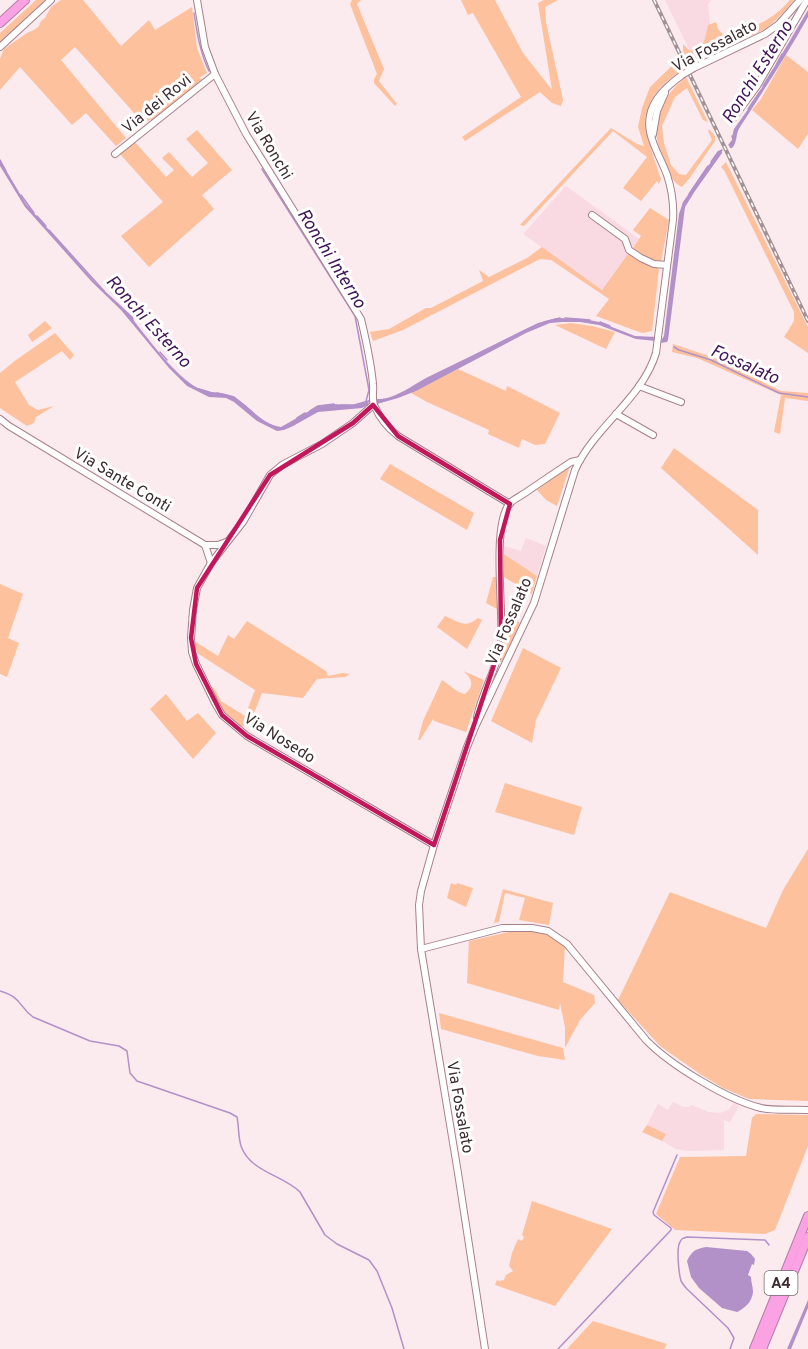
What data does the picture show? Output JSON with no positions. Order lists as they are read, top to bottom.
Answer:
{
  "streets": {
    "highway": ["A4"],
    "street": [
      "Via Fossalato",
      "Via dei Rovi",
      "Via Ronchi",
      "Via Sante Conti",
      "Via Nosedo"
    ]
  },
  "crossings": [
    ["Via Fossalato", "Via Nosedo"],
    ["Via dei Rovi", "Via Ronchi"],
    ["Via Ronchi", "Via Nosedo"]
  ],
  "water": ["Ronchi Esterno", "Ronchi Interno", "Fossalato"]
}
